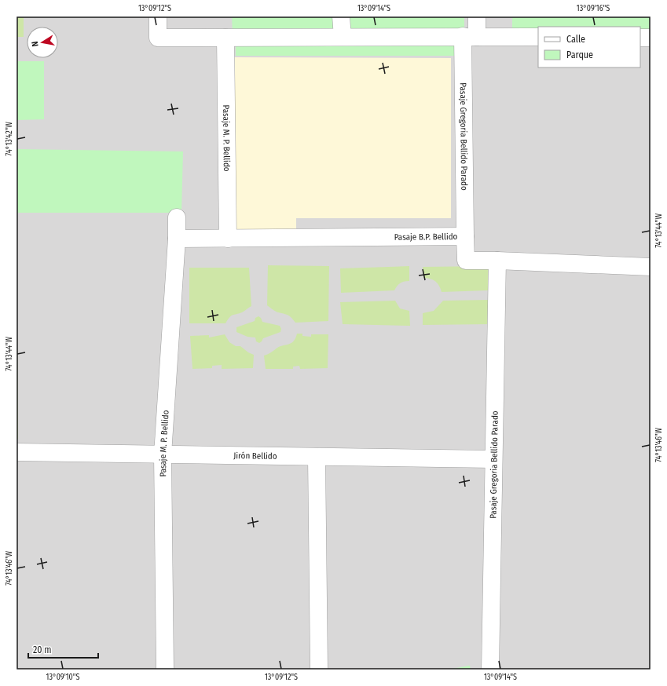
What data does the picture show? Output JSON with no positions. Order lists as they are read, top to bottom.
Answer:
{
  "streets": {
    "street": [
      "Pasaje Gregoria Bellido Parado",
      "Pasaje M. P. Bellido",
      "Pasaje B.P. Bellido",
      "Jirón Bellido"
    ]
  },
  "crossings": [
    ["Pasaje Gregoria Bellido Parado", "Pasaje B.P. Bellido"],
    ["Pasaje Gregoria Bellido Parado", "Jirón Bellido"],
    ["Pasaje M. P. Bellido", "Pasaje B.P. Bellido"],
    ["Pasaje M. P. Bellido", "Jirón Bellido"]
  ],
  "legend": ["Calle", "Parque"],
  "scale_bar": "20 m",
  "north": "left",
  "coordinates": [
    "13°09'12\"S",
    "13°09'14\"S",
    "13°09'16\"S",
    "74°13'42\"W",
    "74°13'44\"W",
    "74°13'46\"W",
    "13°09'10\"S"
  ]
}
